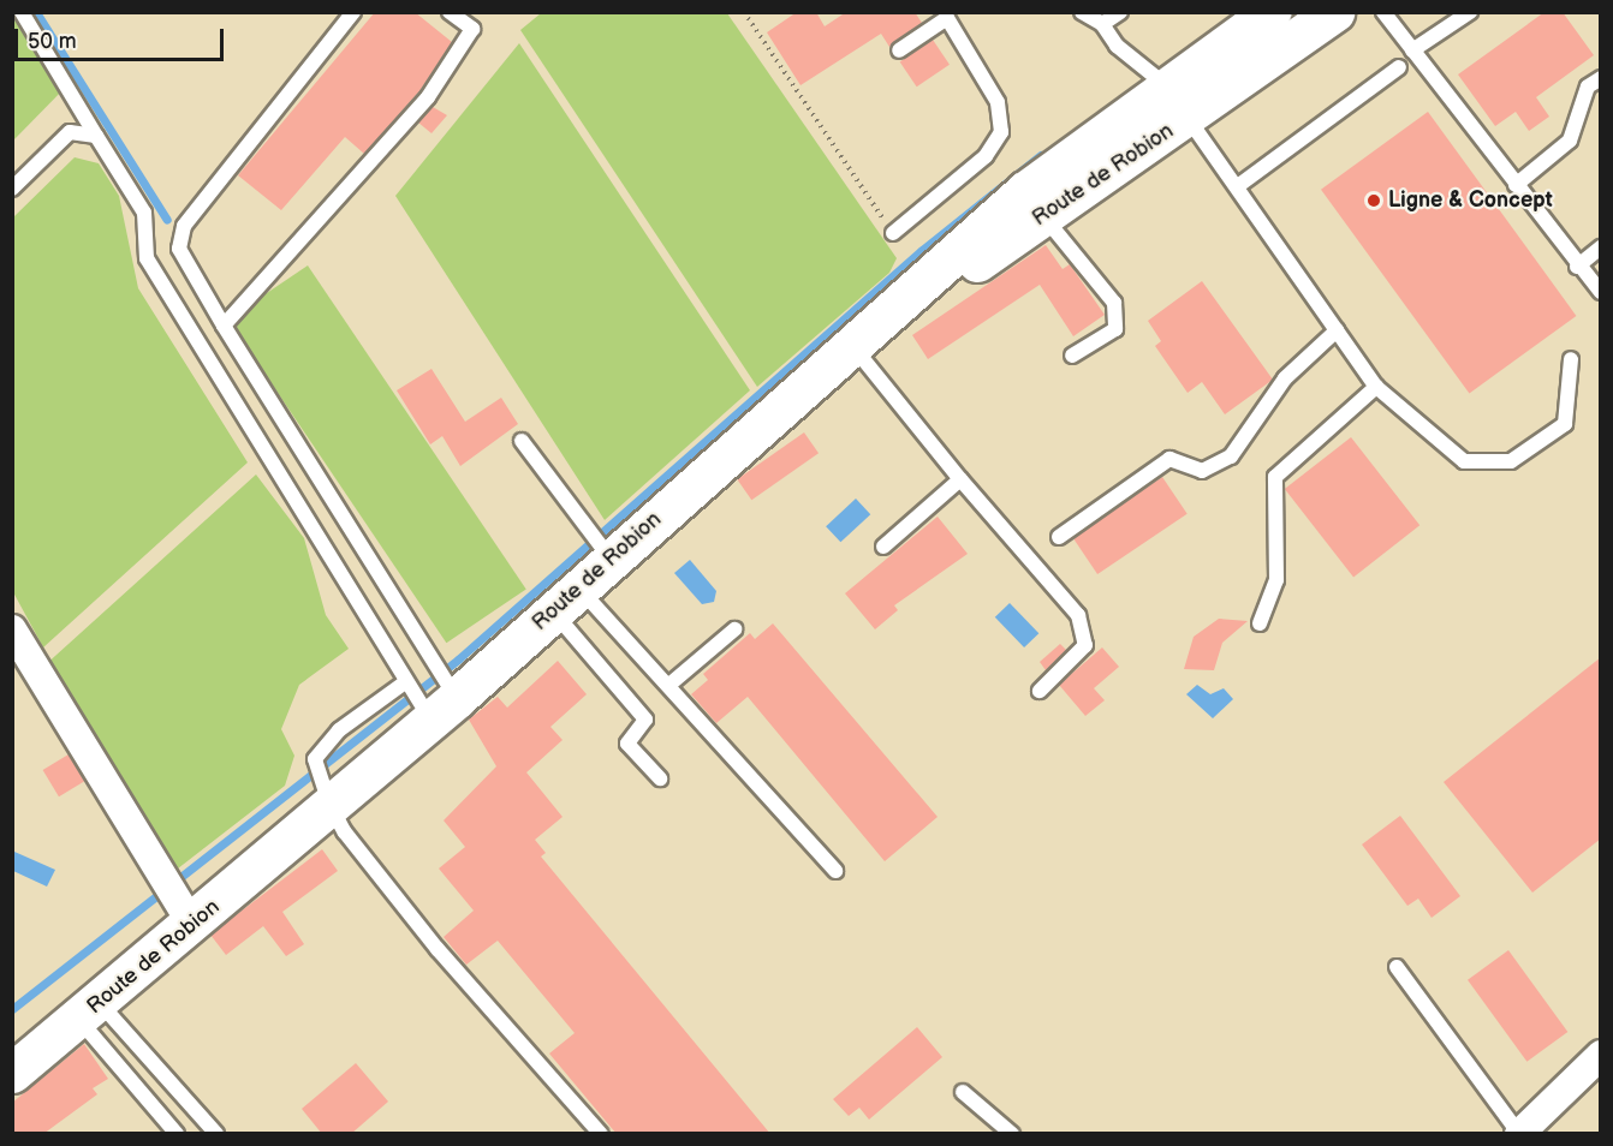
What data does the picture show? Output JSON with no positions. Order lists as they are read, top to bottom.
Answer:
{
  "streets": {
    "main road": ["Route de Robion"]
  },
  "places": ["Ligne & Concept"],
  "scale_bar": "50 m"
}
